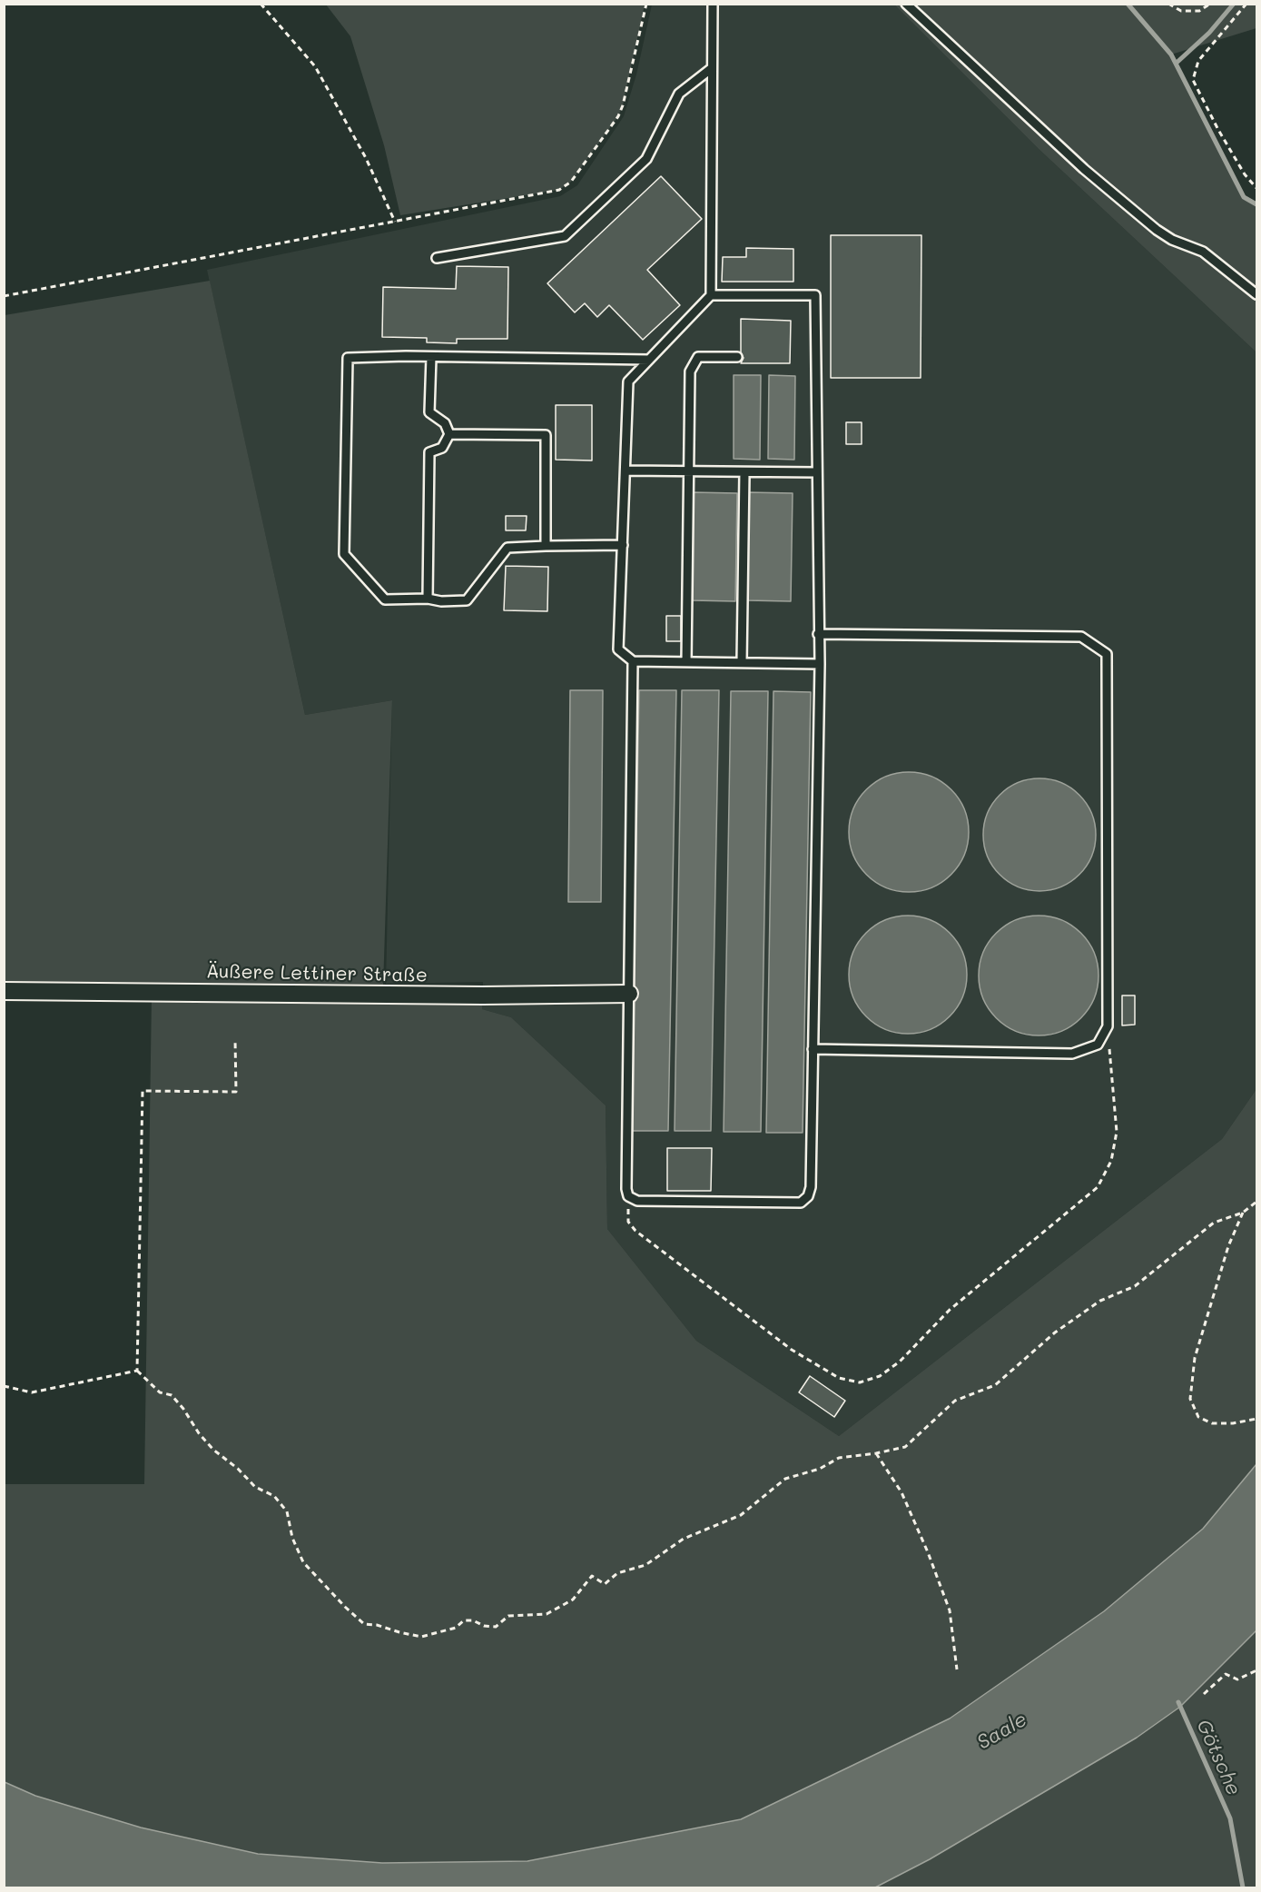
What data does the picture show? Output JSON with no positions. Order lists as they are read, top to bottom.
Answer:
{
  "streets": {
    "street": ["Äußere Lettiner Straße"]
  },
  "water": ["Saale", "Götsche"]
}
